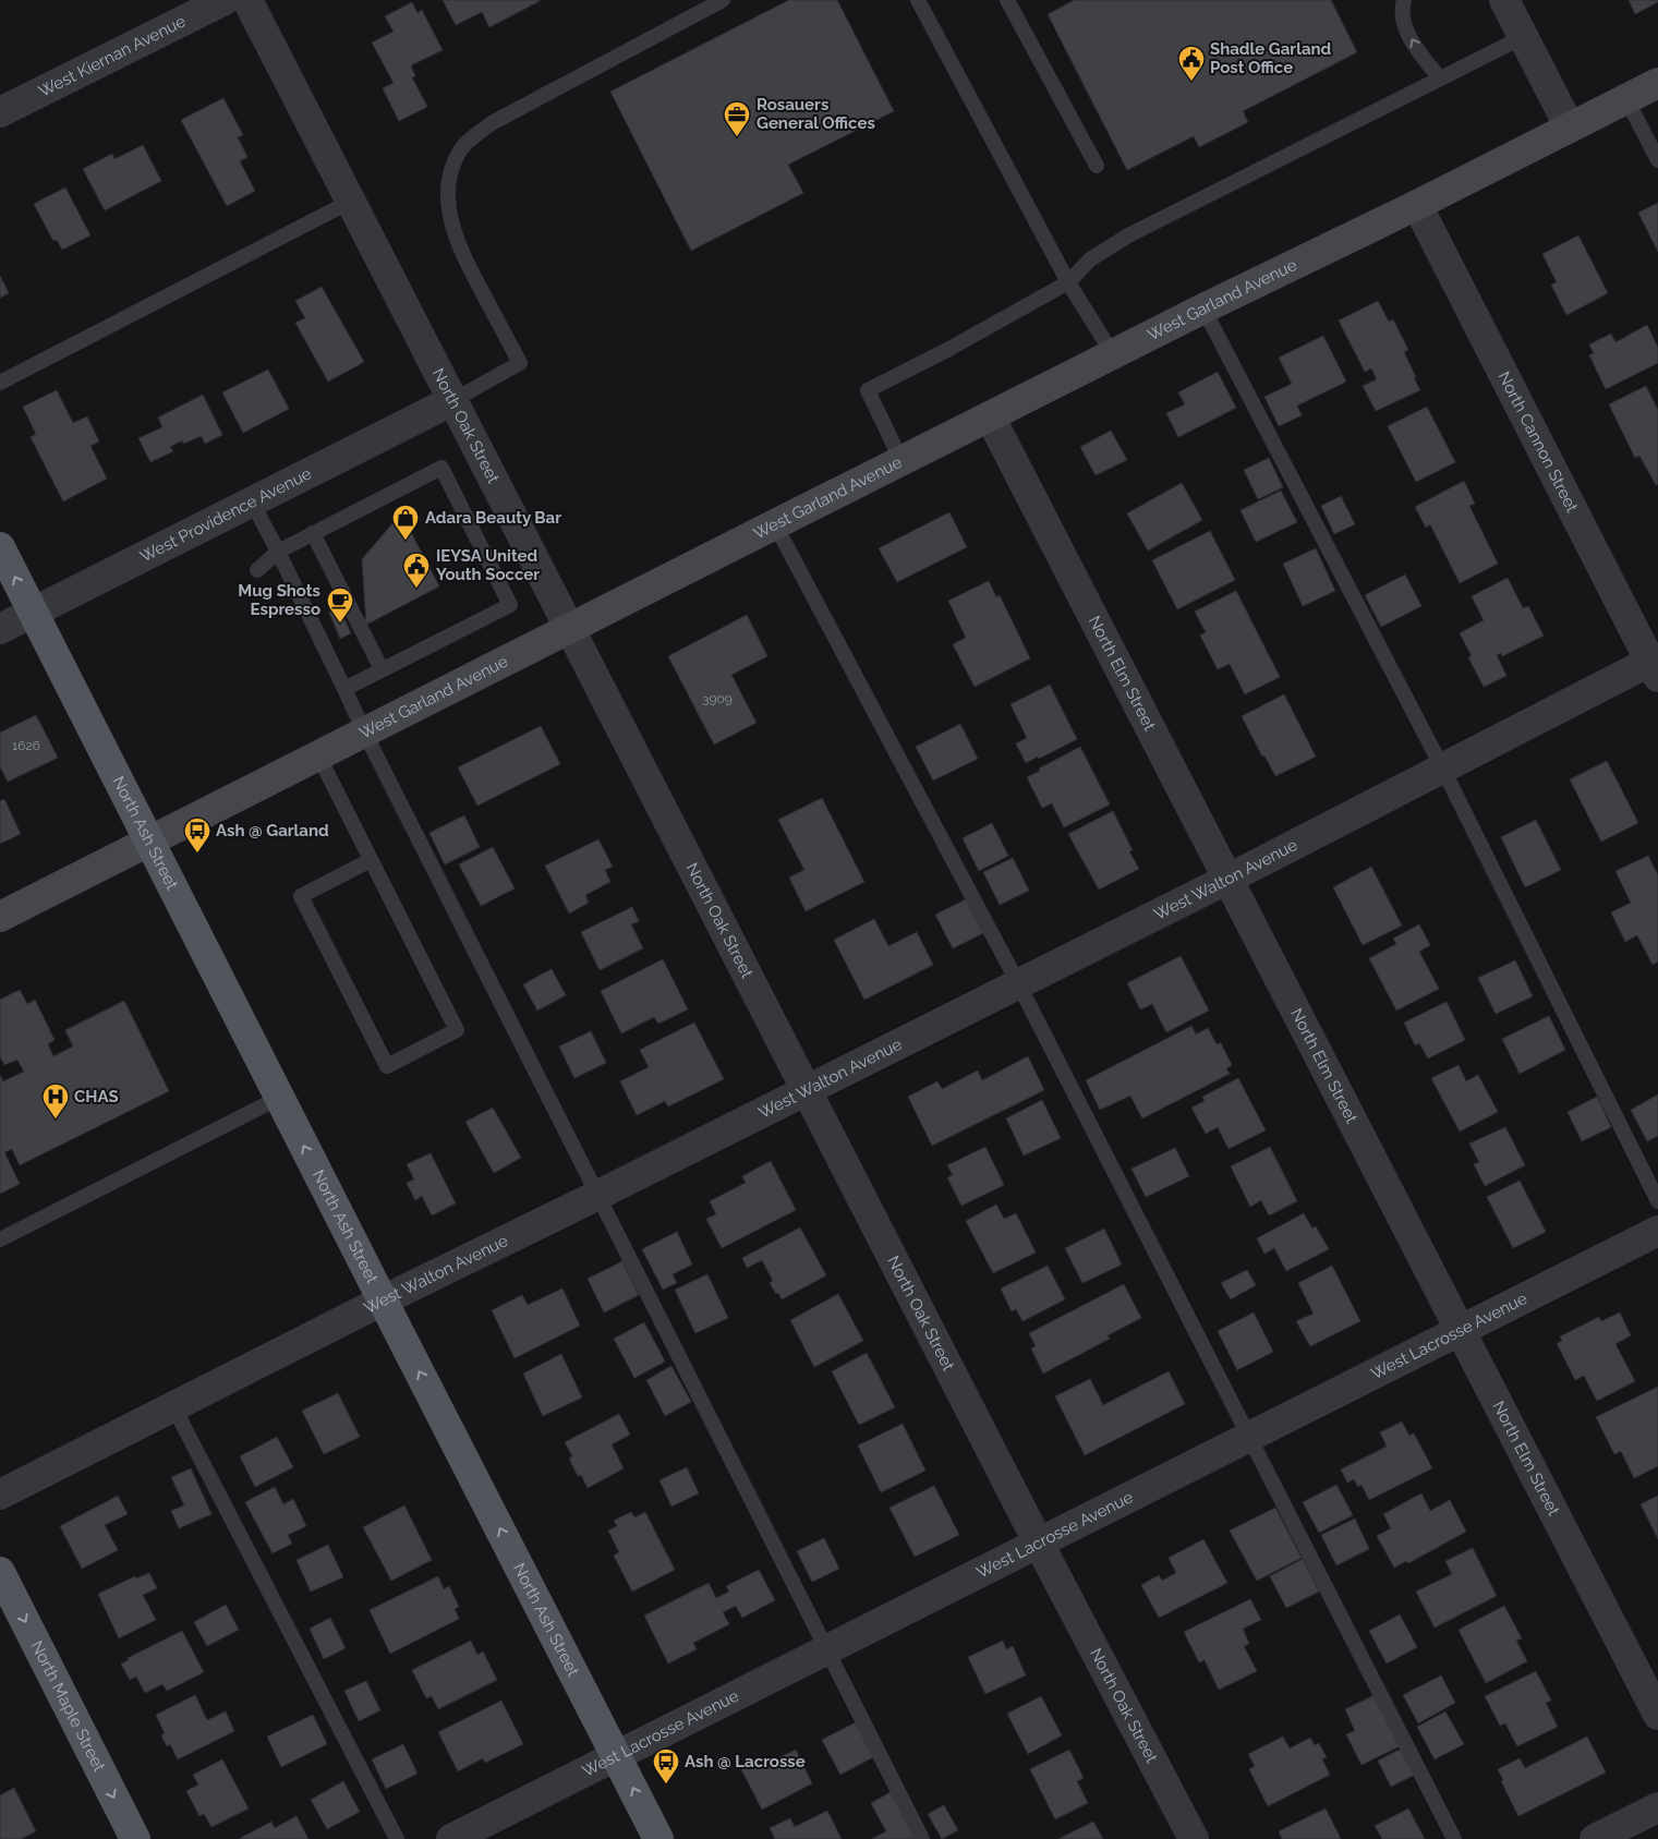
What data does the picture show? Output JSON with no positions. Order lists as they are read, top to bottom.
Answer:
{
  "streets": {
    "main road": ["North Ash Street", "North Maple Street"],
    "street": [
      "West Kiernan Avenue",
      "West Garland Avenue",
      "North Oak Street",
      "North Cannon Street",
      "West Providence Avenue",
      "North Elm Street",
      "West Walton Avenue",
      "West Lacrosse Avenue"
    ]
  },
  "crossings": [
    ["West Garland Avenue", "North Oak Street"],
    ["West Garland Avenue", "North Cannon Street"],
    ["West Garland Avenue", "North Elm Street"],
    ["West Garland Avenue", "North Ash Street"],
    ["North Oak Street", "West Providence Avenue"],
    ["North Oak Street", "West Walton Avenue"],
    ["North Oak Street", "West Lacrosse Avenue"],
    ["North Cannon Street", "West Walton Avenue"],
    ["West Providence Avenue", "North Ash Street"],
    ["North Elm Street", "West Walton Avenue"],
    ["North Elm Street", "West Lacrosse Avenue"],
    ["North Ash Street", "West Walton Avenue"],
    ["North Ash Street", "West Lacrosse Avenue"]
  ],
  "one_way": ["North Ash Street", "North Maple Street"],
  "places": {
    "public building": ["Shadle Garland Post Office", "IEYSA United Youth Soccer"],
    "office": ["Rosauers General Offices"],
    "shop": ["Adara Beauty Bar"],
    "cafe": ["Mug Shots Espresso"],
    "bus stop": ["Ash @ Garland", "Ash @ Lacrosse"],
    "hospital": ["CHAS"]
  },
  "house_numbers": ["3909", "1626"]
}
